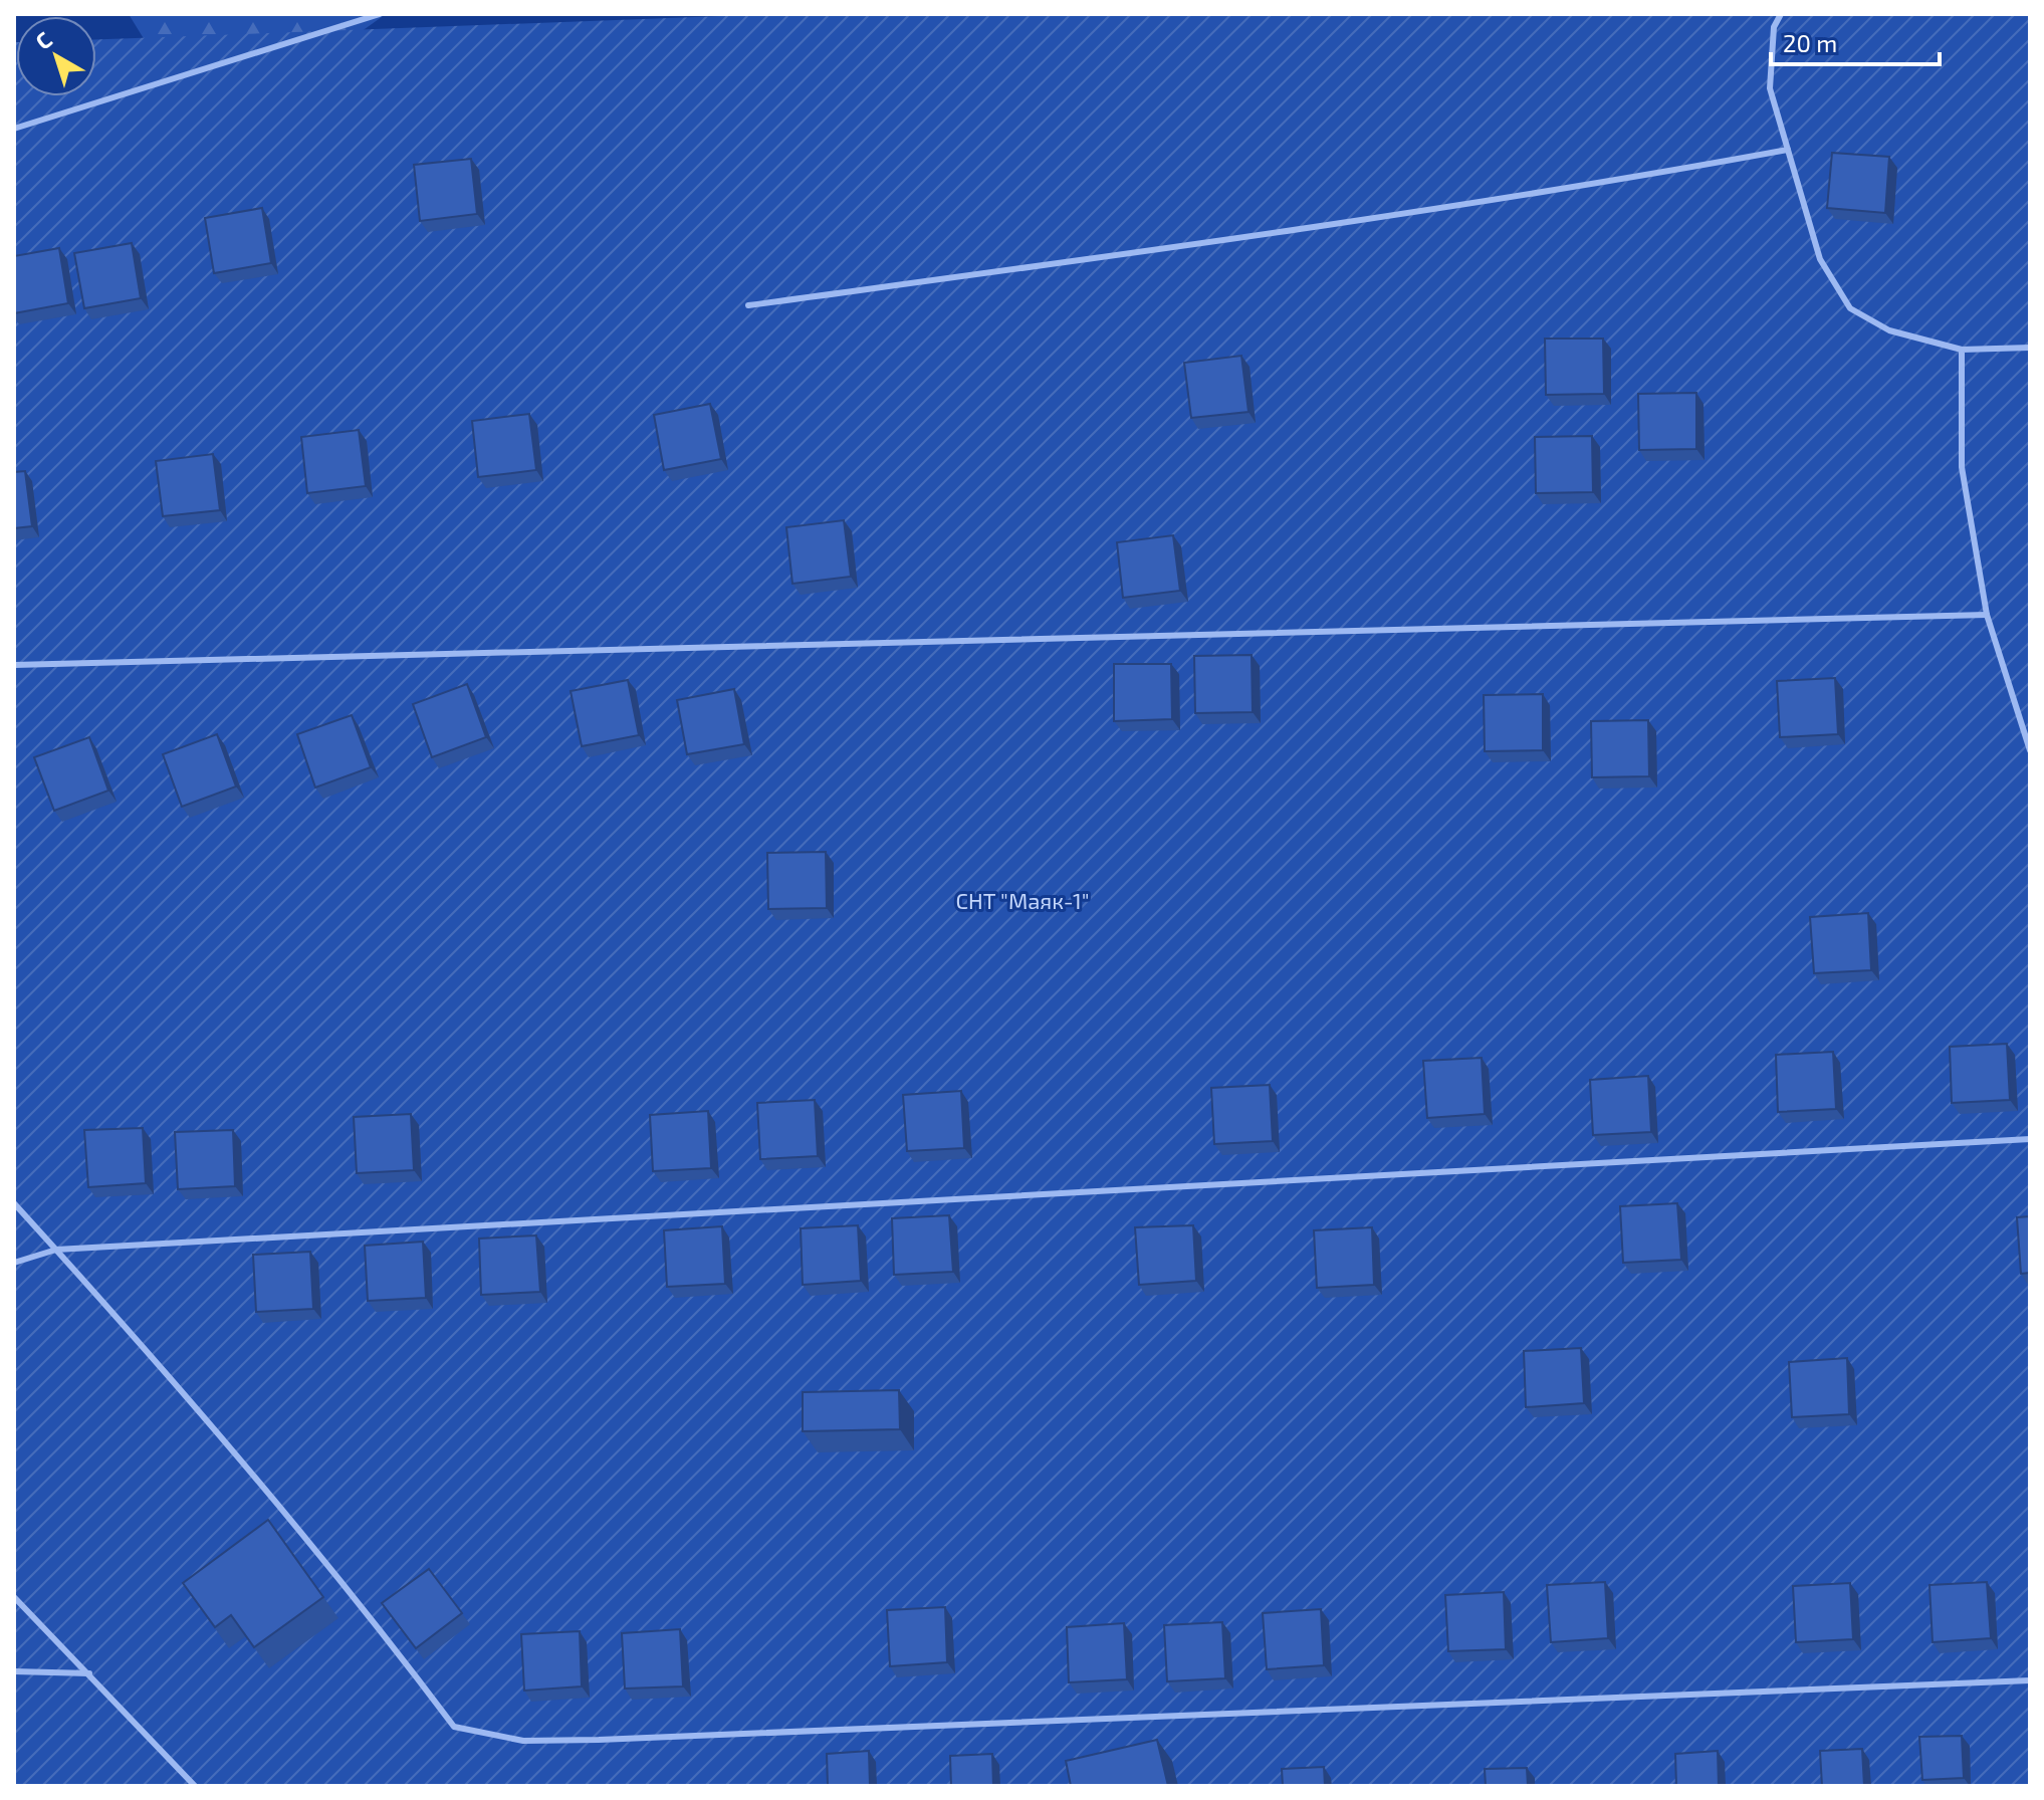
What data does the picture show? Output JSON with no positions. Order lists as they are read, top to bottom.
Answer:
{
  "parks": ["СНТ \"Маяк-1\""],
  "scale_bar": "20 m",
  "north": "top left"
}
